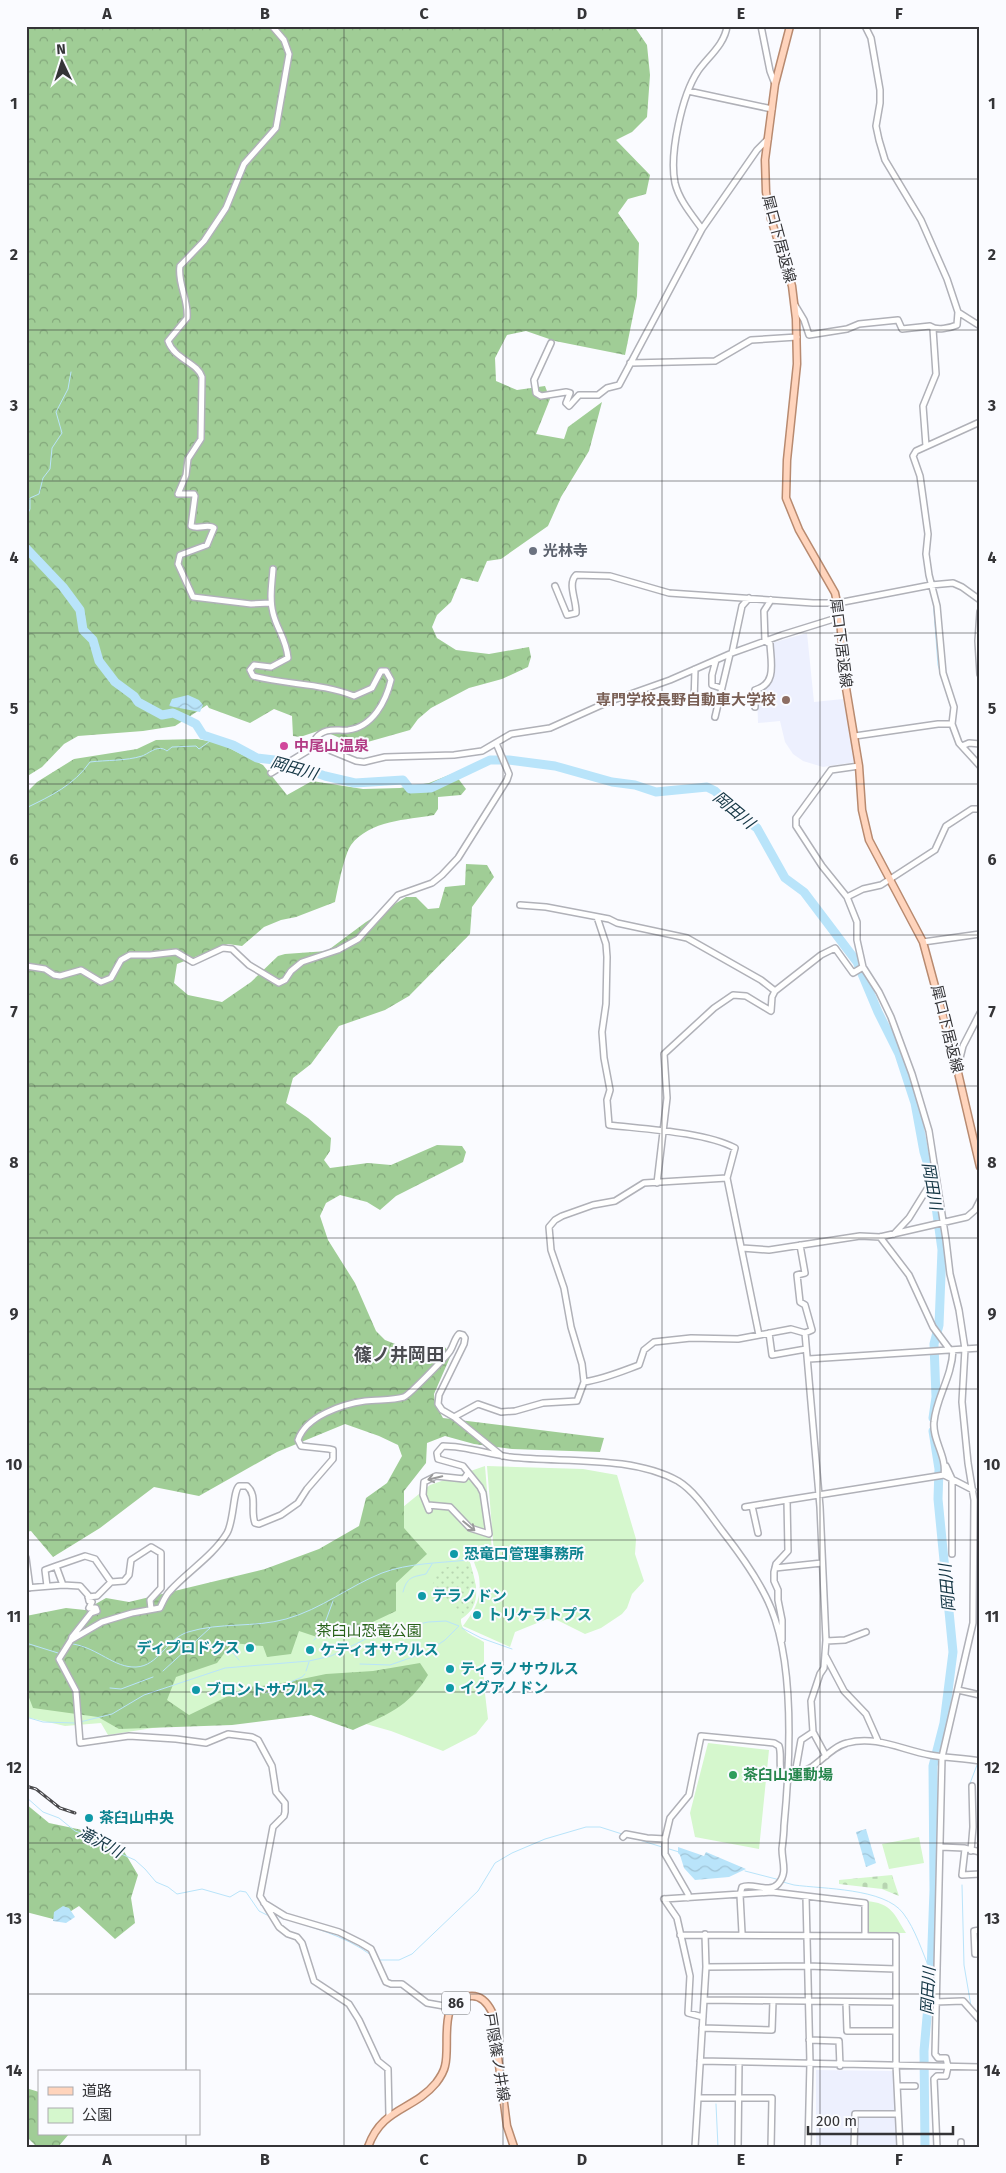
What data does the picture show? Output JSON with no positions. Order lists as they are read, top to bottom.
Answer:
{
  "streets": {
    "main road": ["犀口下居返線", "86", "戸隠篠ノ井線"]
  },
  "crossings": [
    ["86", "戸隠篠ノ井線"]
  ],
  "districts": ["篠ノ井岡田"],
  "water": ["岡田川", "滝沢川"],
  "parks": ["茶臼山恐竜公園"],
  "places": [
    "光林寺",
    "専門学校長野自動車大学校",
    "中尾山温泉",
    "恐竜口管理事務所",
    "テラノドン",
    "トリケラトプス",
    "ディプロドクス",
    "ケティオサウルス",
    "ティラノサウルス",
    "イグアノドン",
    "ブロントサウルス",
    "茶臼山運動場",
    "茶臼山中央"
  ],
  "legend": ["道路", "公園"],
  "scale_bar": "200 m",
  "north": "top",
  "grid": {
    "columns": [
      "A",
      "B",
      "C",
      "D",
      "E",
      "F"
    ],
    "rows": [
      "1",
      "2",
      "3",
      "4",
      "5",
      "6",
      "7",
      "8",
      "9",
      "10",
      "11",
      "12",
      "13",
      "14"
    ]
  }
}
